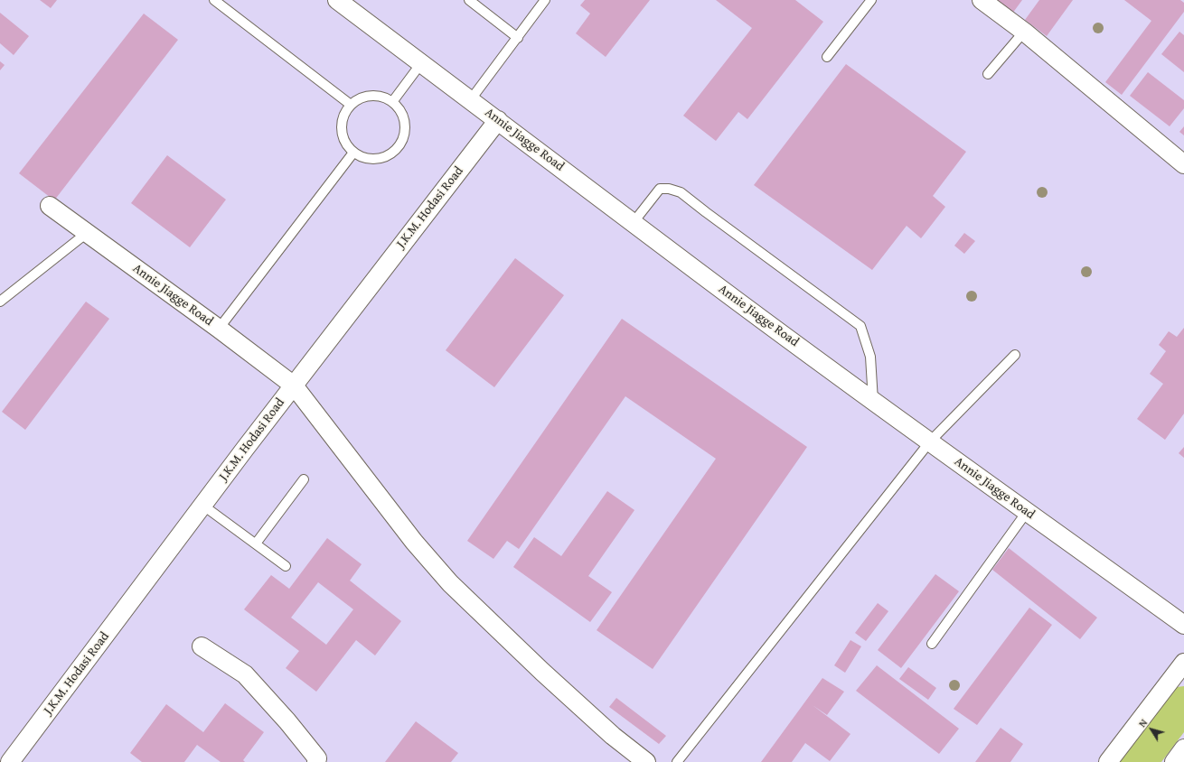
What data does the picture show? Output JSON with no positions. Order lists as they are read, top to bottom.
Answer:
{
  "streets": {
    "street": ["Annie Jiagge Road", "J.K.M. Hodasi Road"]
  },
  "crossings": [
    ["Annie Jiagge Road", "J.K.M. Hodasi Road"]
  ],
  "north": "top left"
}
